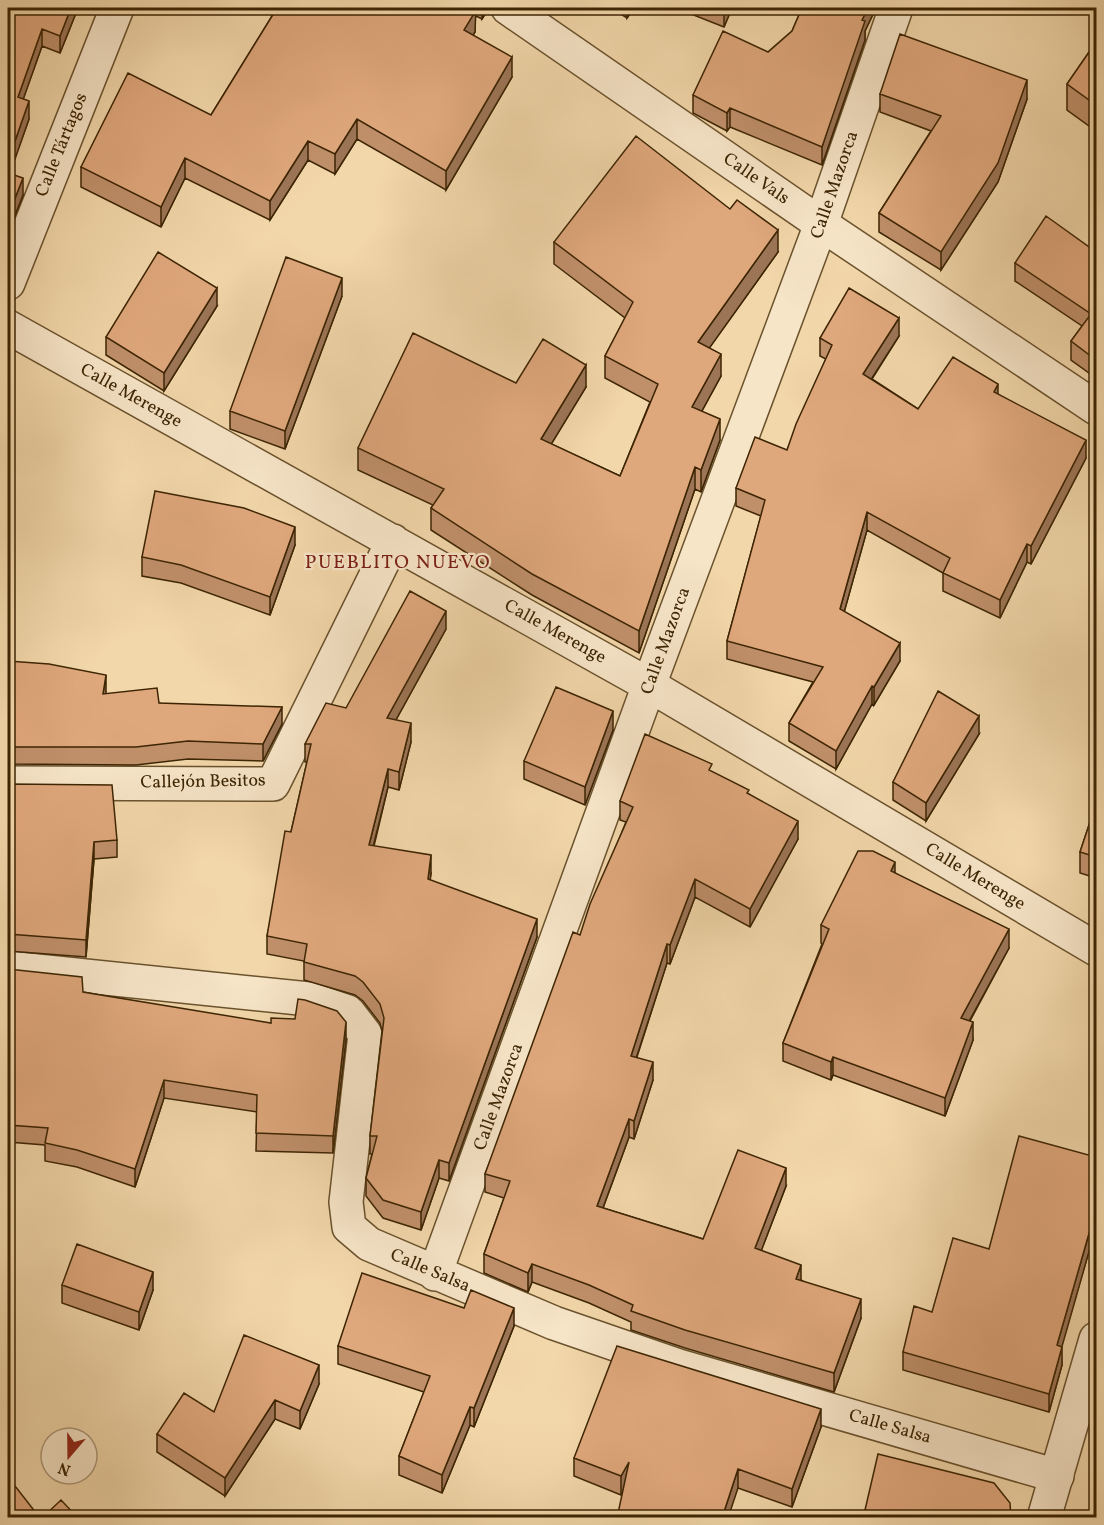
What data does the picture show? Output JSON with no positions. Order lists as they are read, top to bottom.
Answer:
{
  "streets": {
    "street": [
      "Calle Tártagos",
      "Calle Vals",
      "Calle Mazorca",
      "Calle Merenge",
      "Callejón Besitos",
      "Calle Salsa"
    ]
  },
  "crossings": [
    ["Calle Vals", "Calle Mazorca"],
    ["Calle Mazorca", "Calle Merenge"],
    ["Calle Mazorca", "Calle Salsa"],
    ["Calle Merenge", "Callejón Besitos"]
  ],
  "districts": ["PUEBLITO NUEVO"],
  "north": "bottom"
}
